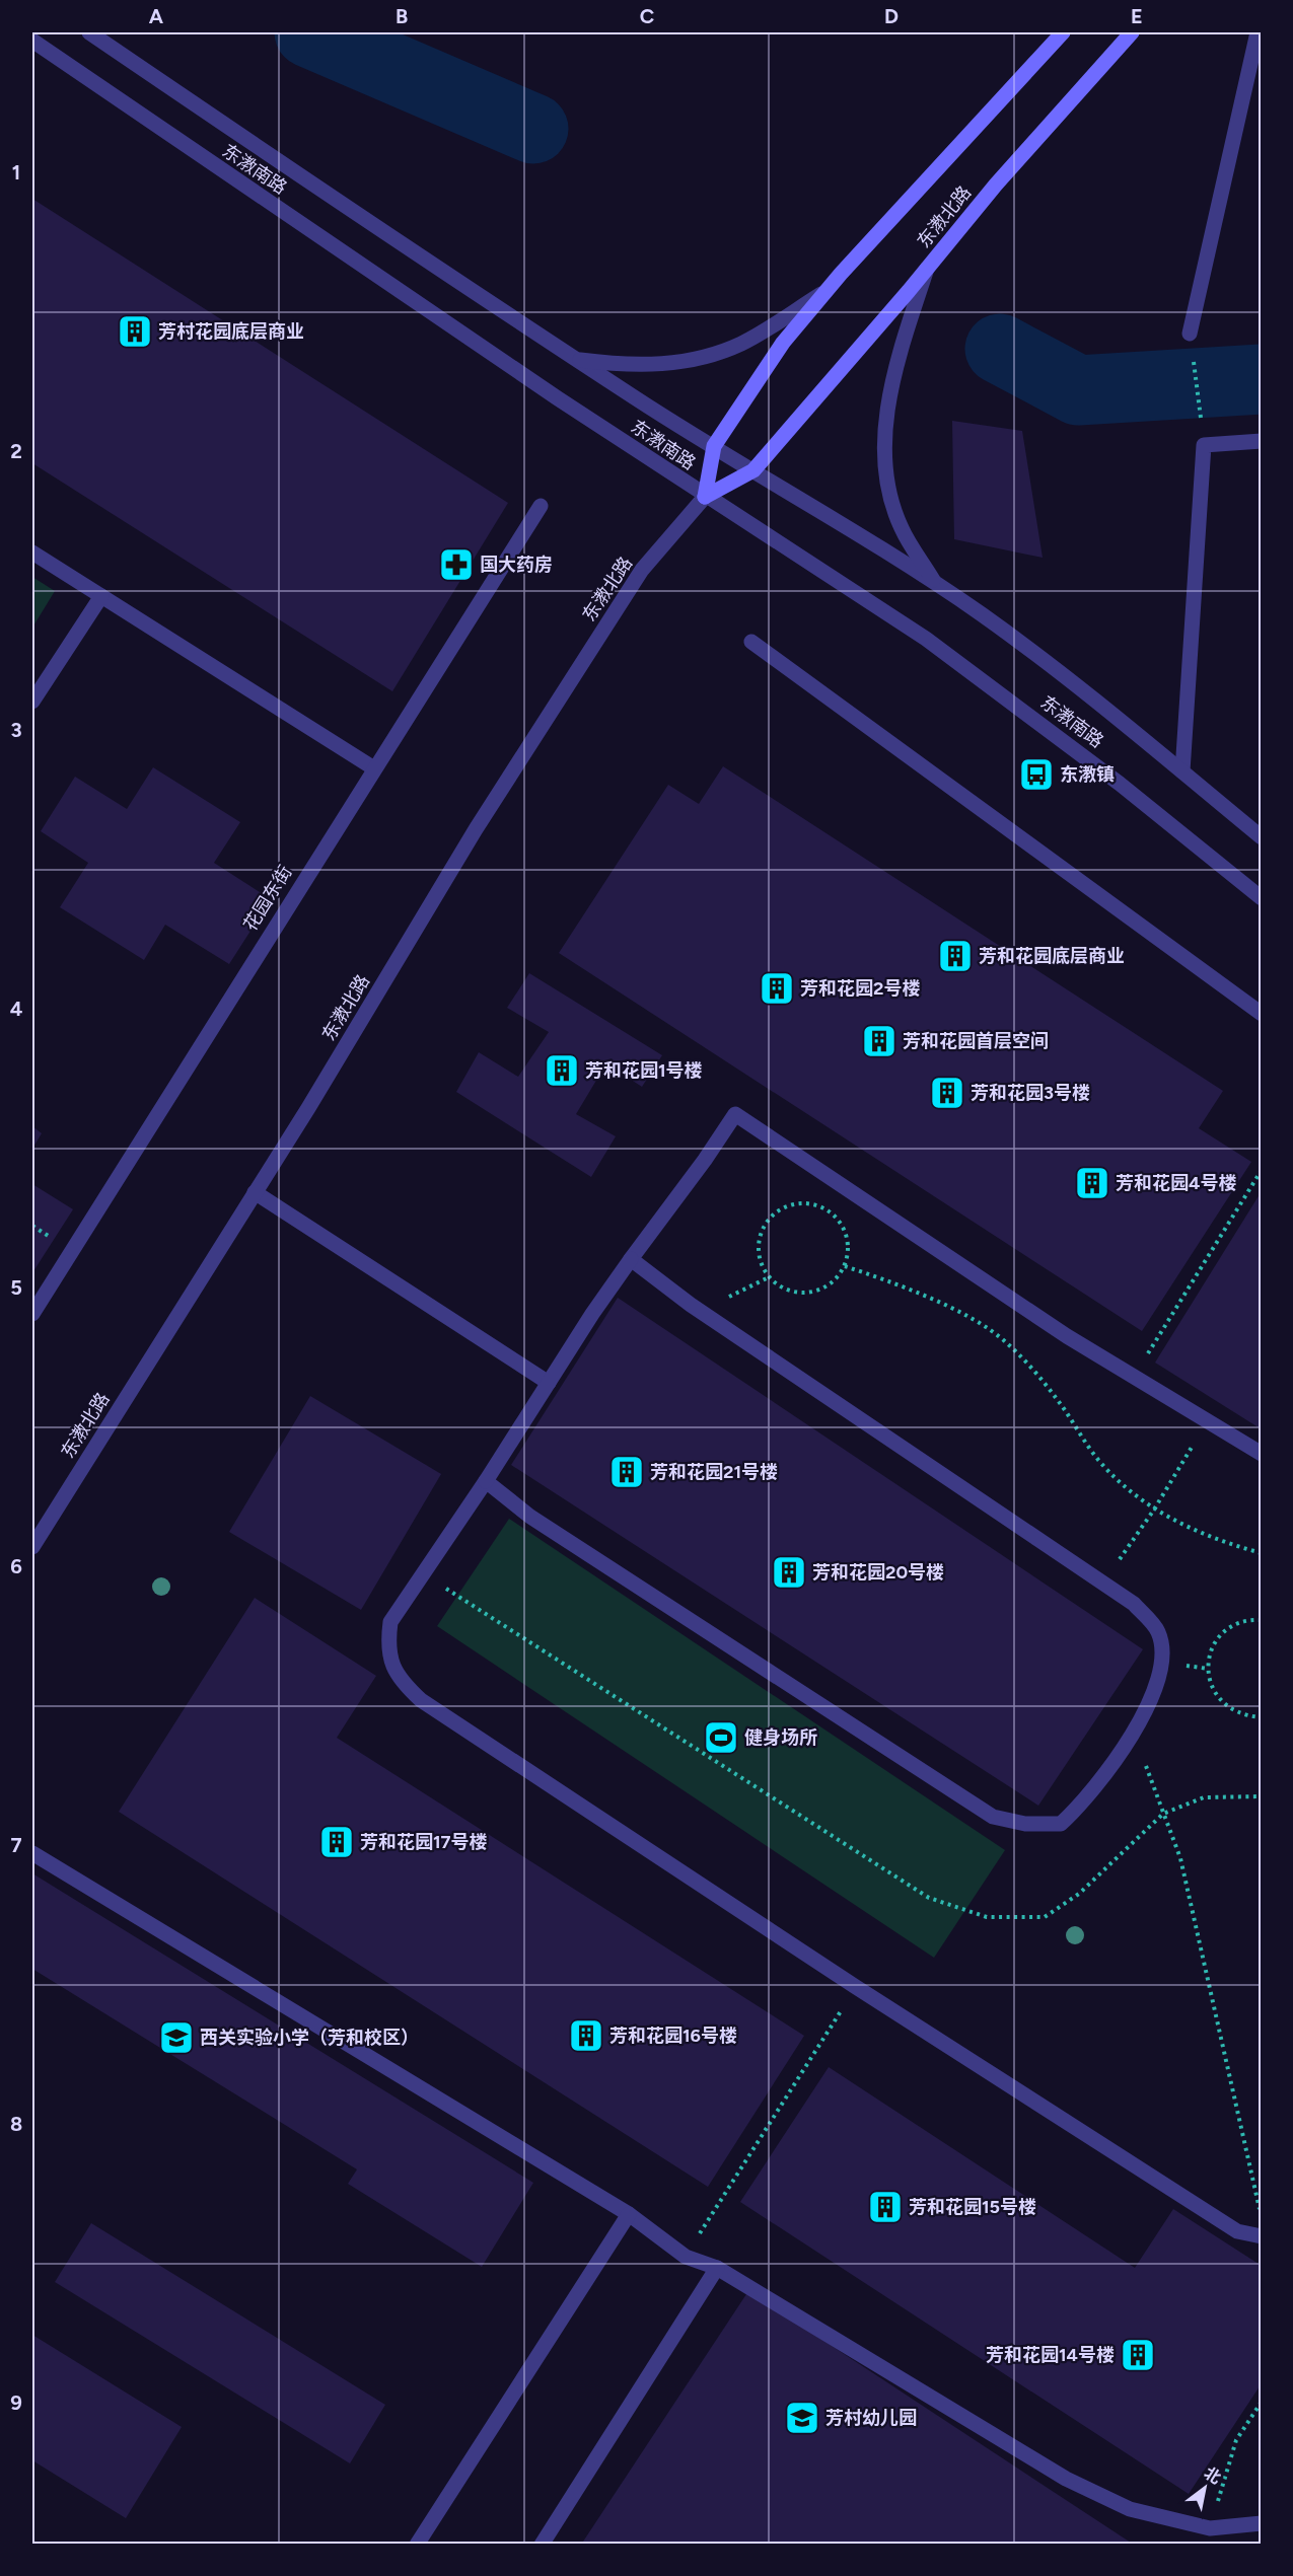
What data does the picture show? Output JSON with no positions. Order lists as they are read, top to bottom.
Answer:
{
  "streets": {
    "main road": ["东漖北路"],
    "street": ["东漖南路", "花园东街"]
  },
  "crossings": [
    ["东漖南路", "东漖北路"]
  ],
  "places": {
    "building": [
      "芳村花园底层商业",
      "芳和花园底层商业",
      "芳和花园2号楼",
      "芳和花园首层空间",
      "芳和花园1号楼",
      "芳和花园3号楼",
      "芳和花园4号楼",
      "芳和花园21号楼",
      "芳和花园20号楼",
      "芳和花园17号楼",
      "芳和花园16号楼",
      "芳和花园15号楼",
      "芳和花园14号楼"
    ],
    "pharmacy": ["国大药房"],
    "bus stop": ["东漖镇"],
    "sports": ["健身场所"],
    "school or university": ["西关实验小学（芳和校区）", "芳村幼儿园"]
  },
  "north": "top right",
  "grid": {
    "columns": [
      "A",
      "B",
      "C",
      "D",
      "E"
    ],
    "rows": [
      "1",
      "2",
      "3",
      "4",
      "5",
      "6",
      "7",
      "8",
      "9"
    ]
  }
}
